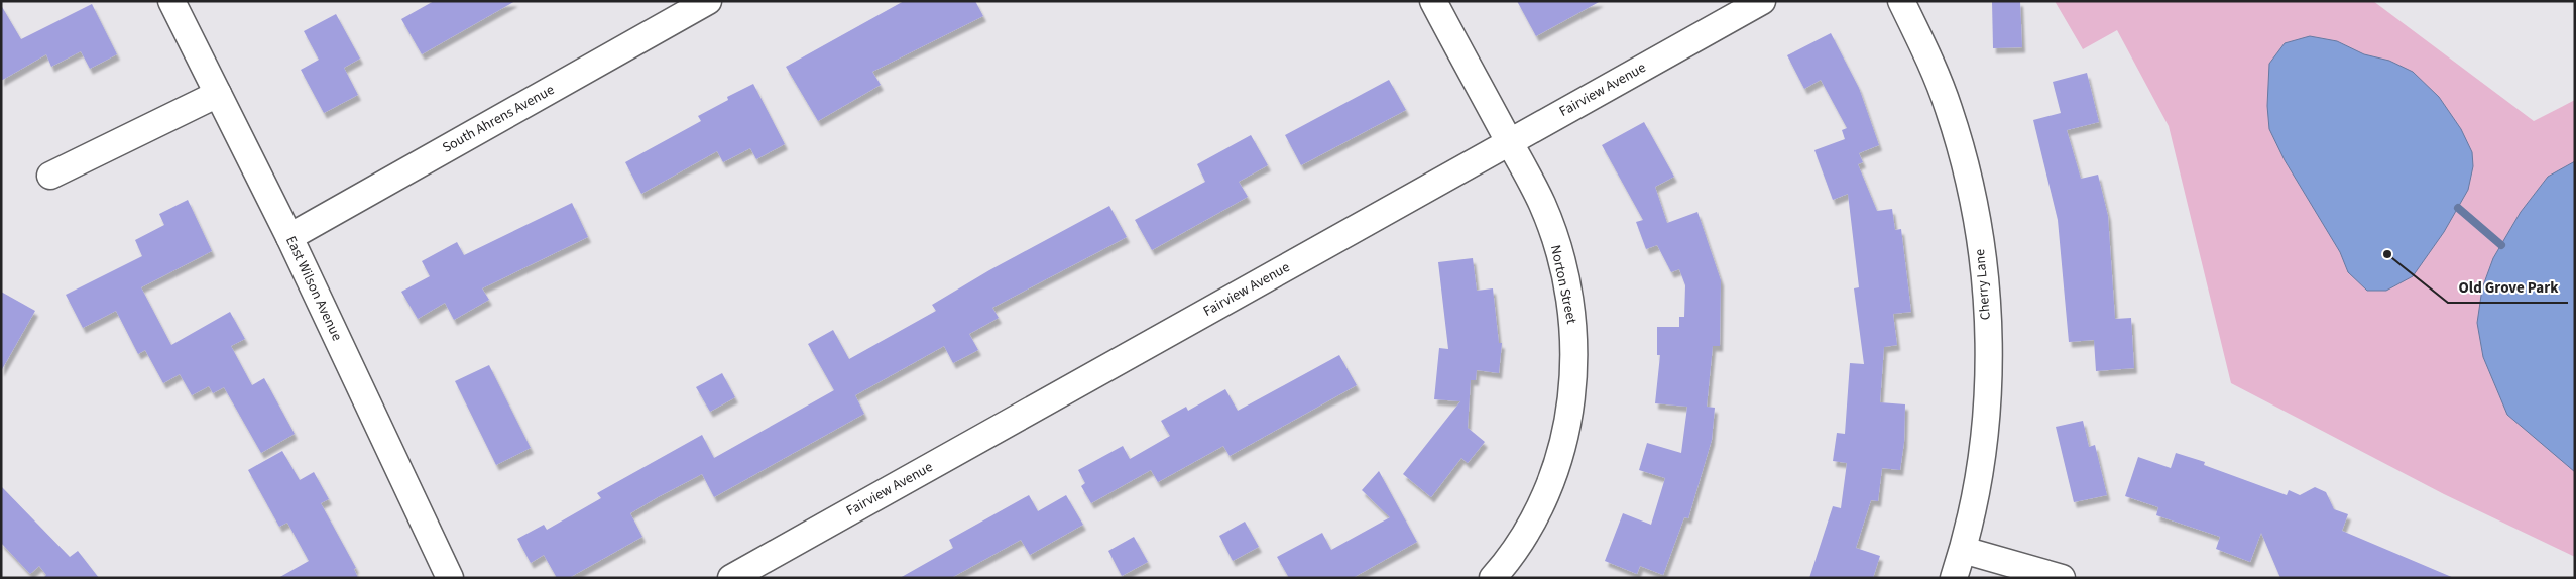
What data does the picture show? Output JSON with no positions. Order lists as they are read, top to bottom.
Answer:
{
  "streets": {
    "street": [
      "Fairview Avenue",
      "South Ahrens Avenue",
      "Norton Street",
      "Cherry Lane",
      "East Wilson Avenue"
    ]
  },
  "crossings": [
    ["Fairview Avenue", "Norton Street"],
    ["South Ahrens Avenue", "East Wilson Avenue"]
  ],
  "places": ["Old Grove Park"]
}
